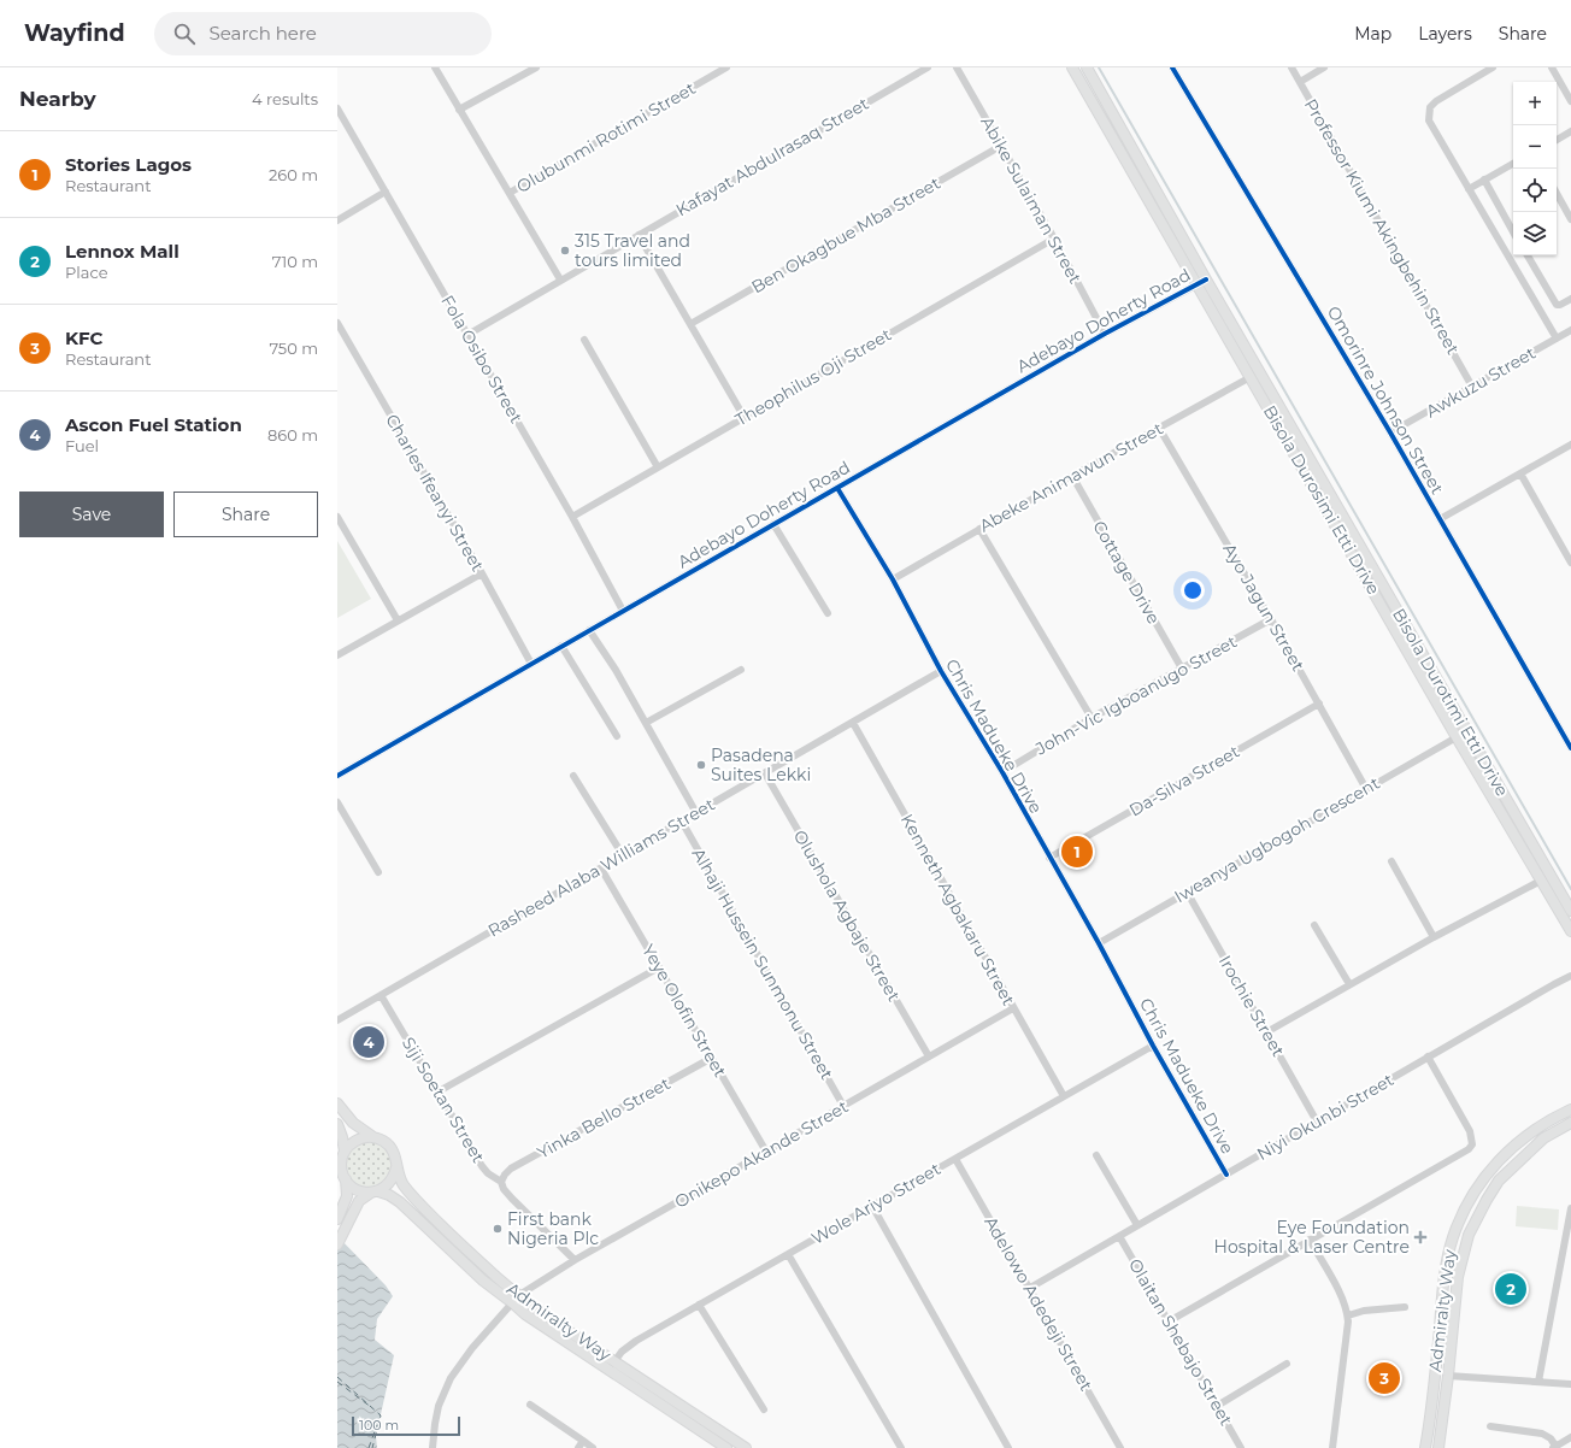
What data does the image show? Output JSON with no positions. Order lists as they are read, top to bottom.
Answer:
{
  "streets": {
    "main road": ["Bisola Durosimi Etti Drive", "Bisola Durotimi Etti Drive", "Admiralty Way"],
    "street": [
      "Olubunmi Rotimi Street",
      "Kafayat Abdulrasaq Street",
      "Abike Sulaiman Street",
      "Professor Kiumi Akingbehin Street",
      "Ben Okagbue Mba Street",
      "Adebayo Doherty Road",
      "Fola Osibo Street",
      "Theophilus Oji Street",
      "Awkuzu Street",
      "Omorinre Johnson Street",
      "Abeke Animawun Street",
      "Charles Ifeanyi Street",
      "Cottage Drive",
      "Ayo Jagun Street",
      "John-Vic Igboanugo Street",
      "Chris Madueke Drive",
      "Da-Silva Street",
      "Iweanya Ugbogoh Crescent",
      "Rasheed Alaba Williams Street",
      "Kenneth Agbakaru Street",
      "Olushola Agbaje Street",
      "Alhaji Hussein Sunmonu Street",
      "Irochie Street",
      "Yeye Olofin Street",
      "Siji Soetan Street",
      "Niyi Okunbi Street",
      "Yinka Bello Street",
      "Onikepo Akande Street",
      "Wole Ariyo Street",
      "Adelowo Adedeji Street",
      "Olaitan Shebajo Street"
    ]
  },
  "crossings": [
    ["Kafayat Abdulrasaq Street", "Fola Osibo Street"],
    ["Abike Sulaiman Street", "Ben Okagbue Mba Street"],
    ["Abike Sulaiman Street", "Adebayo Doherty Road"],
    ["Abike Sulaiman Street", "Theophilus Oji Street"],
    ["Professor Kiumi Akingbehin Street", "Awkuzu Street"],
    ["Adebayo Doherty Road", "Fola Osibo Street"],
    ["Adebayo Doherty Road", "Charles Ifeanyi Street"],
    ["Adebayo Doherty Road", "Bisola Durosimi Etti Drive"],
    ["Adebayo Doherty Road", "Bisola Durotimi Etti Drive"],
    ["Adebayo Doherty Road", "Chris Madueke Drive"],
    ["Fola Osibo Street", "Theophilus Oji Street"],
    ["Awkuzu Street", "Omorinre Johnson Street"],
    ["Abeke Animawun Street", "Bisola Durosimi Etti Drive"],
    ["Abeke Animawun Street", "Cottage Drive"],
    ["Abeke Animawun Street", "Ayo Jagun Street"],
    ["Abeke Animawun Street", "Chris Madueke Drive"],
    ["Bisola Durosimi Etti Drive", "Bisola Durotimi Etti Drive"],
    ["Bisola Durosimi Etti Drive", "Iweanya Ugbogoh Crescent"],
    ["Cottage Drive", "John-Vic Igboanugo Street"],
    ["Ayo Jagun Street", "John-Vic Igboanugo Street"],
    ["Ayo Jagun Street", "Da-Silva Street"],
    ["Ayo Jagun Street", "Iweanya Ugbogoh Crescent"],
    ["John-Vic Igboanugo Street", "Chris Madueke Drive"],
    ["Chris Madueke Drive", "Da-Silva Street"],
    ["Chris Madueke Drive", "Iweanya Ugbogoh Crescent"],
    ["Chris Madueke Drive", "Rasheed Alaba Williams Street"],
    ["Chris Madueke Drive", "Niyi Okunbi Street"],
    ["Chris Madueke Drive", "Wole Ariyo Street"],
    ["Iweanya Ugbogoh Crescent", "Irochie Street"],
    ["Rasheed Alaba Williams Street", "Kenneth Agbakaru Street"],
    ["Rasheed Alaba Williams Street", "Olushola Agbaje Street"],
    ["Rasheed Alaba Williams Street", "Alhaji Hussein Sunmonu Street"],
    ["Rasheed Alaba Williams Street", "Yeye Olofin Street"],
    ["Rasheed Alaba Williams Street", "Siji Soetan Street"],
    ["Kenneth Agbakaru Street", "Onikepo Akande Street"],
    ["Kenneth Agbakaru Street", "Wole Ariyo Street"],
    ["Olushola Agbaje Street", "Onikepo Akande Street"],
    ["Alhaji Hussein Sunmonu Street", "Onikepo Akande Street"],
    ["Irochie Street", "Niyi Okunbi Street"],
    ["Yeye Olofin Street", "Yinka Bello Street"],
    ["Yeye Olofin Street", "Onikepo Akande Street"],
    ["Siji Soetan Street", "Yinka Bello Street"],
    ["Siji Soetan Street", "Onikepo Akande Street"],
    ["Niyi Okunbi Street", "Adelowo Adedeji Street"],
    ["Niyi Okunbi Street", "Olaitan Shebajo Street"],
    ["Onikepo Akande Street", "Admiralty Way"],
    ["Wole Ariyo Street", "Adelowo Adedeji Street"],
    ["Wole Ariyo Street", "Admiralty Way"]
  ],
  "places": {
    "other": ["315 Travel and tours limited", "Pasadena Suites Lekki", "First bank Nigeria Plc"],
    "health": ["Eye Foundation Hospital & Laser Centre"]
  },
  "scale_bar": "100 m",
  "page": {
    "header": "Wayfind",
    "search": "Search here",
    "nav": ["Map", "Layers", "Share"],
    "heading": ["Nearby", "4 results"],
    "map_buttons": ["+", "−"],
    "list": [
      {
        "mark": "1",
        "name": "Stories Lagos",
        "note": "Restaurant",
        "value": "260 m"
      },
      {
        "mark": "2",
        "name": "Lennox Mall",
        "note": "Place",
        "value": "710 m"
      },
      {
        "mark": "3",
        "name": "KFC",
        "note": "Restaurant",
        "value": "750 m"
      },
      {
        "mark": "4",
        "name": "Ascon Fuel Station",
        "note": "Fuel",
        "value": "860 m"
      }
    ],
    "buttons": ["Save", "Share"],
    "pins": [
      "1",
      "4",
      "2",
      "3"
    ],
    "scale": "100 m"
  }
}
